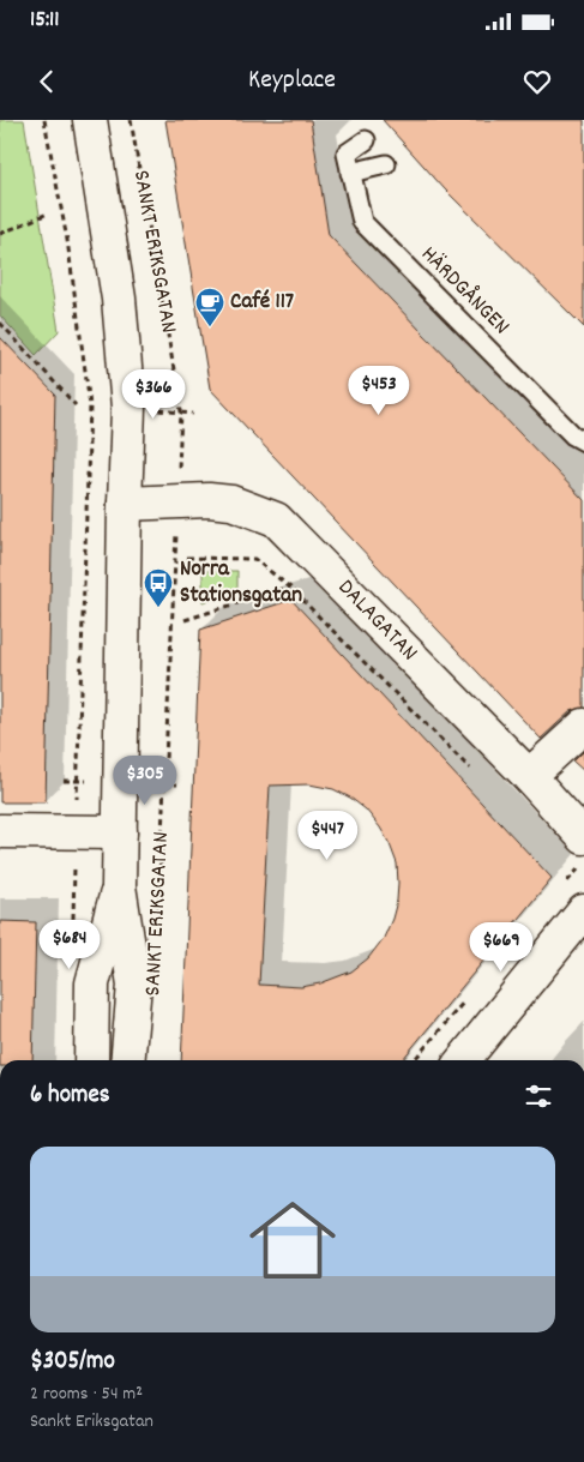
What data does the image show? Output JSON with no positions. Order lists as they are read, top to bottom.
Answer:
{
  "streets": {
    "main road": ["SANKT ERIKSGATAN", "DALAGATAN"],
    "lane": ["HÄRDGÅNGEN"]
  },
  "crossings": [
    ["SANKT ERIKSGATAN", "DALAGATAN"]
  ],
  "places": {
    "cafe": ["Café 117"],
    "bus stop": ["Norra Stationsgatan"]
  },
  "page": {
    "status": "15:11",
    "header": "Keyplace",
    "price": [
      "$453",
      "$366",
      "$305",
      "$447",
      "$684",
      "$669"
    ],
    "heading": "6 homes",
    "list": [
      {
        "name": "$305/mo",
        "note": "2 rooms · 54 m² · Sankt Eriksgatan"
      }
    ]
  }
}
